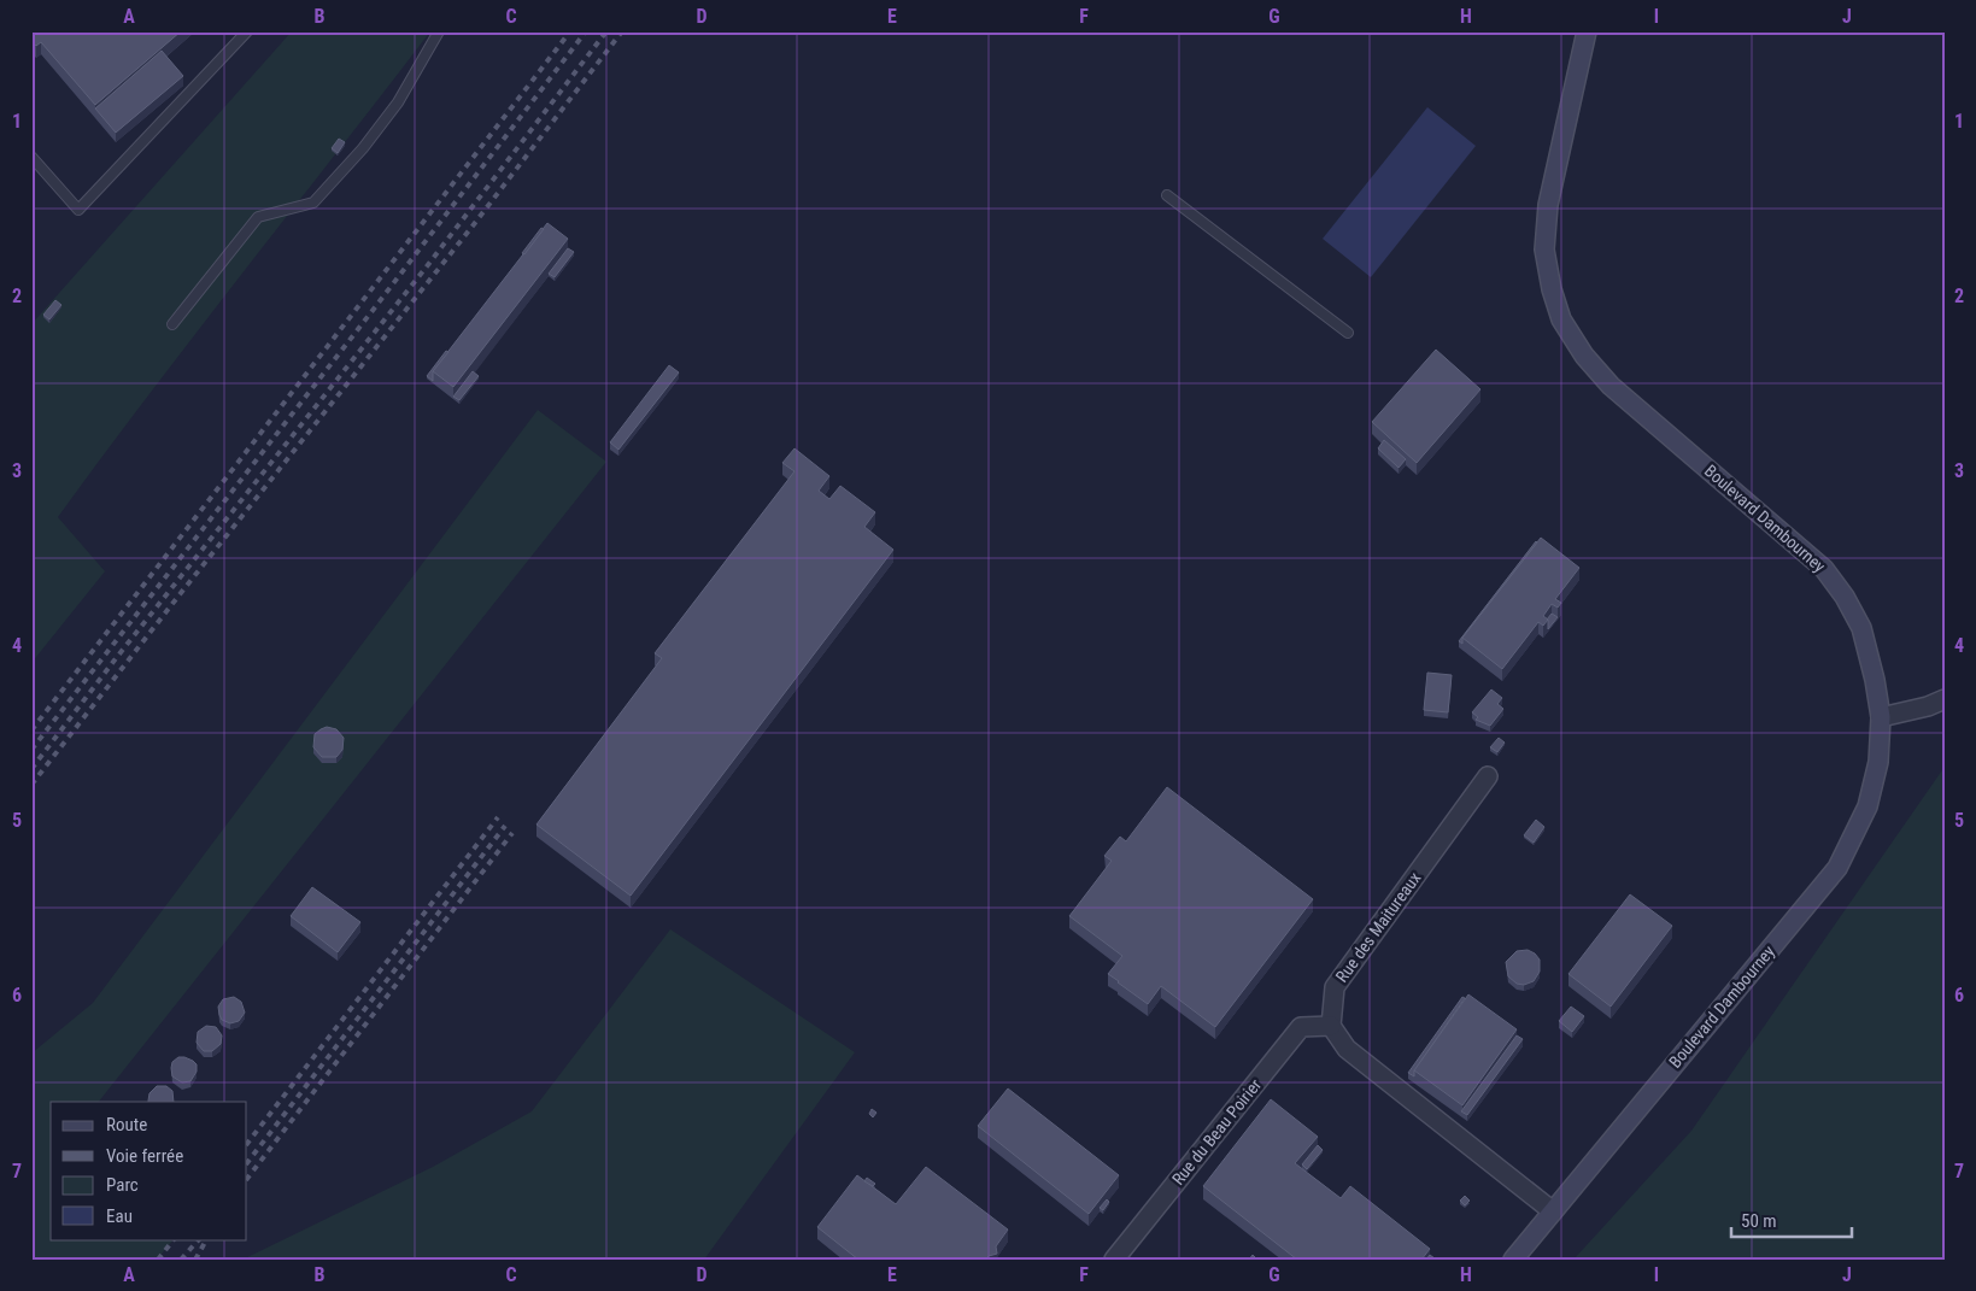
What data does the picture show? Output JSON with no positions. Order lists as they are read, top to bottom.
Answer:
{
  "streets": {
    "street": ["Boulevard Dambourney", "Rue des Maitureaux", "Rue du Beau Poirier"]
  },
  "crossings": [
    ["Rue des Maitureaux", "Rue du Beau Poirier"]
  ],
  "legend": [
    "Route",
    "Voie ferrée",
    "Parc",
    "Eau"
  ],
  "scale_bar": "50 m",
  "grid": {
    "columns": [
      "A",
      "B",
      "C",
      "D",
      "E",
      "F",
      "G",
      "H",
      "I",
      "J"
    ],
    "rows": [
      "1",
      "2",
      "3",
      "4",
      "5",
      "6",
      "7"
    ]
  }
}
